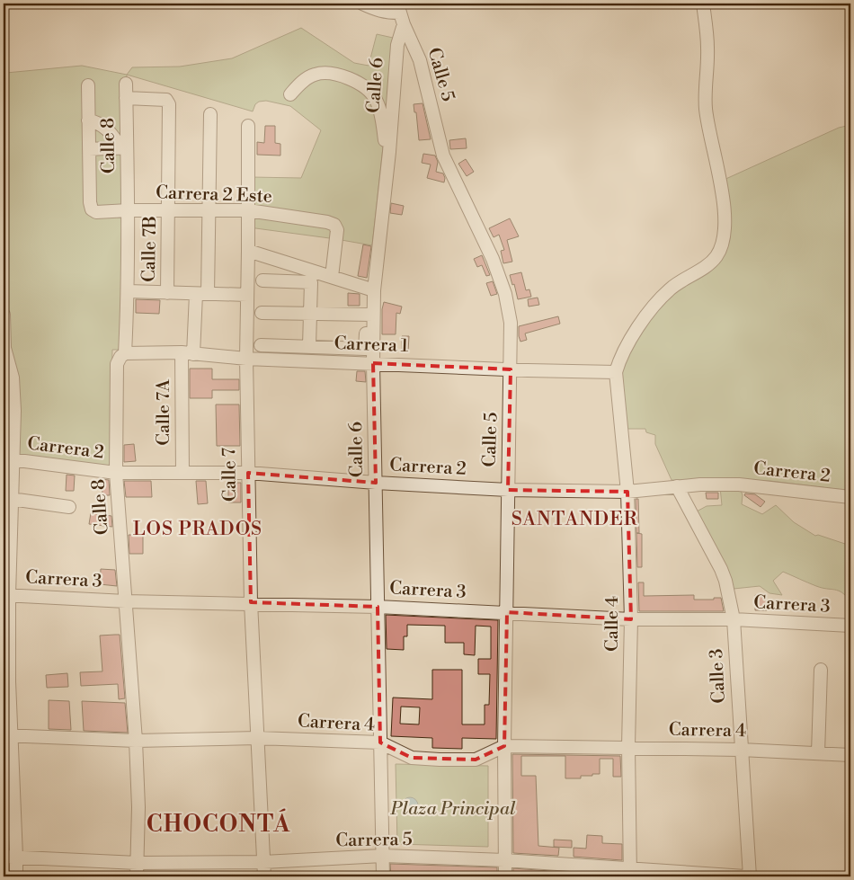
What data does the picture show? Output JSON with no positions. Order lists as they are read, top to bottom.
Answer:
{
  "streets": {
    "street": [
      "Calle 5",
      "Calle 6",
      "Calle 8",
      "Carrera 2 Este",
      "Calle 7B",
      "Carrera 1",
      "Calle 7A",
      "Carrera 2",
      "Calle 7",
      "Carrera 3",
      "Calle 4",
      "Calle 3",
      "Carrera 4",
      "Carrera 5"
    ]
  },
  "crossings": [
    ["Calle 5", "Calle 6"],
    ["Calle 5", "Carrera 1"],
    ["Calle 5", "Carrera 2"],
    ["Calle 5", "Carrera 3"],
    ["Calle 5", "Carrera 4"],
    ["Calle 5", "Carrera 5"],
    ["Calle 6", "Carrera 1"],
    ["Calle 6", "Carrera 2"],
    ["Calle 6", "Carrera 3"],
    ["Calle 6", "Carrera 4"],
    ["Calle 6", "Carrera 5"],
    ["Calle 8", "Carrera 2 Este"],
    ["Calle 8", "Calle 7B"],
    ["Calle 8", "Carrera 1"],
    ["Calle 8", "Carrera 2"],
    ["Calle 8", "Carrera 3"],
    ["Calle 8", "Carrera 4"],
    ["Calle 8", "Carrera 5"],
    ["Carrera 2 Este", "Calle 7B"],
    ["Carrera 2 Este", "Calle 7A"],
    ["Carrera 2 Este", "Calle 7"],
    ["Carrera 1", "Calle 7A"],
    ["Carrera 1", "Calle 7"],
    ["Carrera 1", "Calle 4"],
    ["Calle 7A", "Carrera 2"],
    ["Carrera 2", "Calle 7"],
    ["Carrera 2", "Calle 4"],
    ["Carrera 2", "Calle 3"],
    ["Calle 7", "Carrera 3"],
    ["Calle 7", "Carrera 4"],
    ["Calle 7", "Carrera 5"],
    ["Carrera 3", "Calle 4"],
    ["Carrera 3", "Calle 3"],
    ["Calle 4", "Carrera 4"],
    ["Calle 4", "Carrera 5"],
    ["Calle 3", "Carrera 4"]
  ],
  "districts": ["SANTANDER", "LOS PRADOS", "CHOCONTÁ"],
  "parks": ["Plaza Principal"]
}
